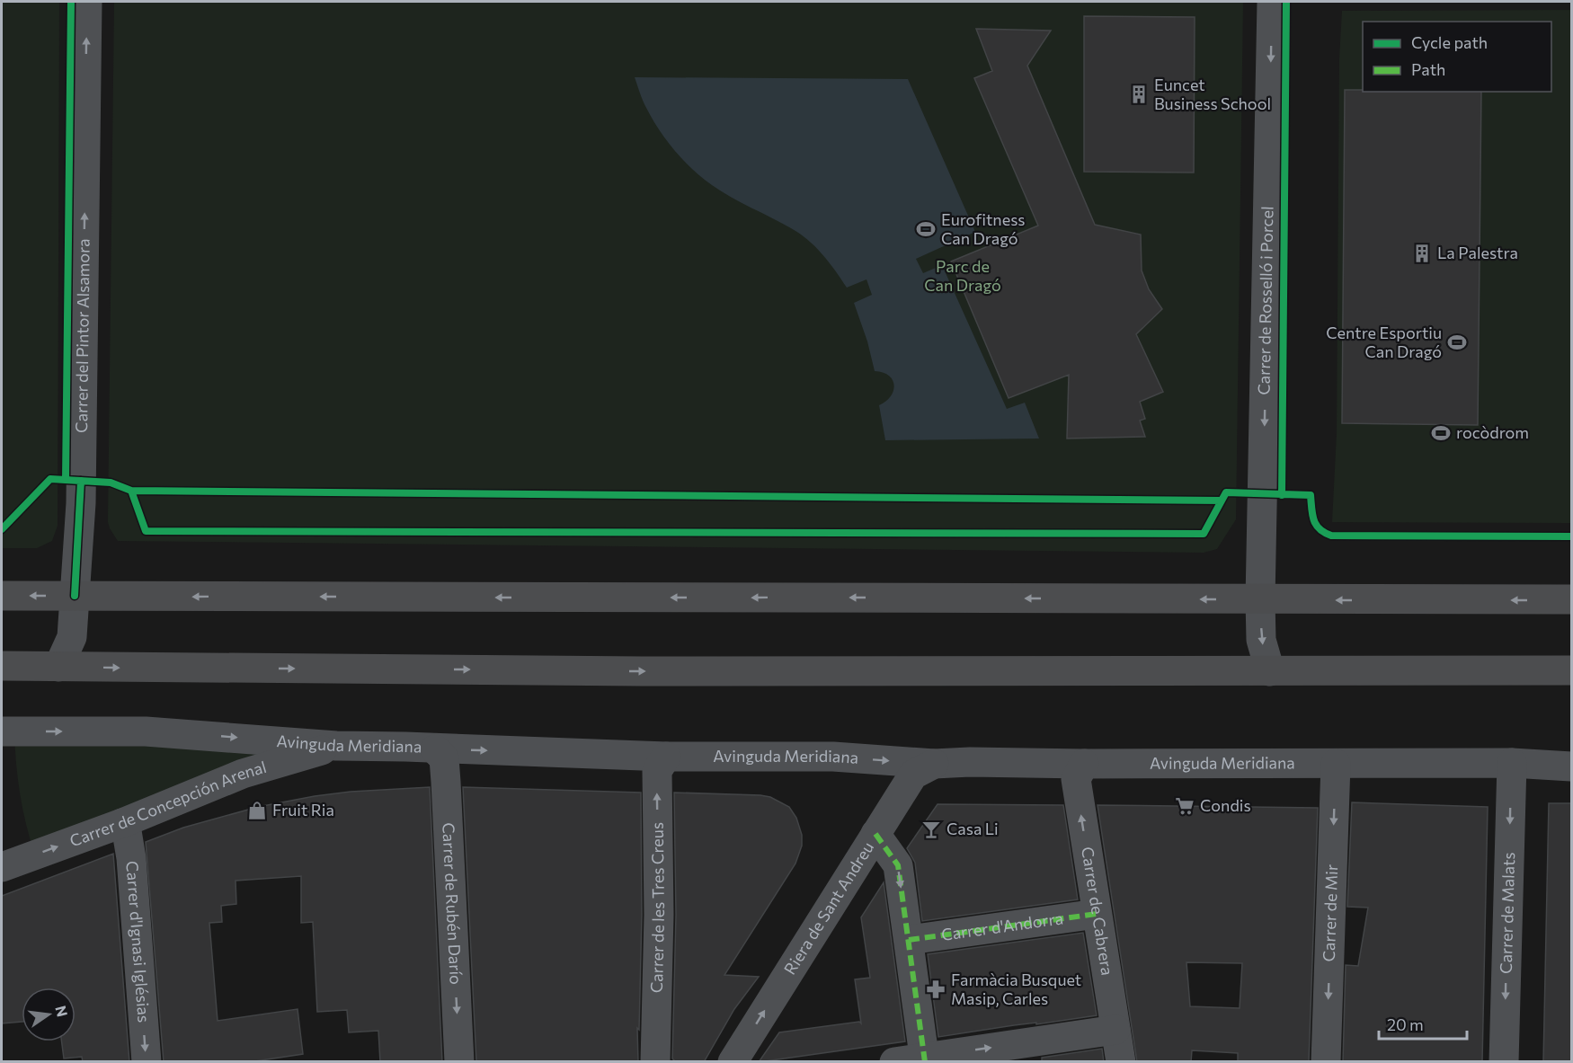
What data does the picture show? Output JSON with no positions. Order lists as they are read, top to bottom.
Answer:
{
  "streets": {
    "street": [
      "Carrer de Rosselló i Porcel",
      "Carrer del Pintor Alsamora",
      "Avinguda Meridiana",
      "Carrer de Concepción Arenal",
      "Carrer de Rubén Darío",
      "Carrer de les Tres Creus",
      "Riera de Sant Andreu",
      "Carrer de Cabrera",
      "Carrer de Malats",
      "Carrer de Mir",
      "Carrer d'Andorra",
      "Carrer d'Ignasi Iglésias"
    ]
  },
  "crossings": [
    ["Avinguda Meridiana", "Carrer de Concepción Arenal"],
    ["Avinguda Meridiana", "Carrer de Rubén Darío"],
    ["Avinguda Meridiana", "Carrer de les Tres Creus"],
    ["Avinguda Meridiana", "Riera de Sant Andreu"],
    ["Avinguda Meridiana", "Carrer de Cabrera"],
    ["Avinguda Meridiana", "Carrer de Malats"],
    ["Avinguda Meridiana", "Carrer de Mir"],
    ["Carrer de Concepción Arenal", "Carrer d'Ignasi Iglésias"],
    ["Carrer de Cabrera", "Carrer d'Andorra"]
  ],
  "one_way": [
    "Carrer de Rosselló i Porcel",
    "Carrer del Pintor Alsamora",
    "Avinguda Meridiana",
    "Carrer de Concepción Arenal",
    "Carrer de Rubén Darío",
    "Riera de Sant Andreu",
    "Carrer de Malats",
    "Carrer de Mir",
    "Carrer d'Ignasi Iglésias"
  ],
  "parks": ["Parc de Can Dragó"],
  "places": {
    "building": ["Euncet Business School", "La Palestra"],
    "sports": ["Eurofitness Can Dragó", "Centre Esportiu Can Dragó", "rocòdrom"],
    "supermarket": ["Condis"],
    "shop": ["Fruit Ria"],
    "bar": ["Casa Li"],
    "pharmacy": ["Farmàcia Busquet Masip, Carles"]
  },
  "legend": ["Cycle path", "Path"],
  "scale_bar": "20 m",
  "north": "right"
}
